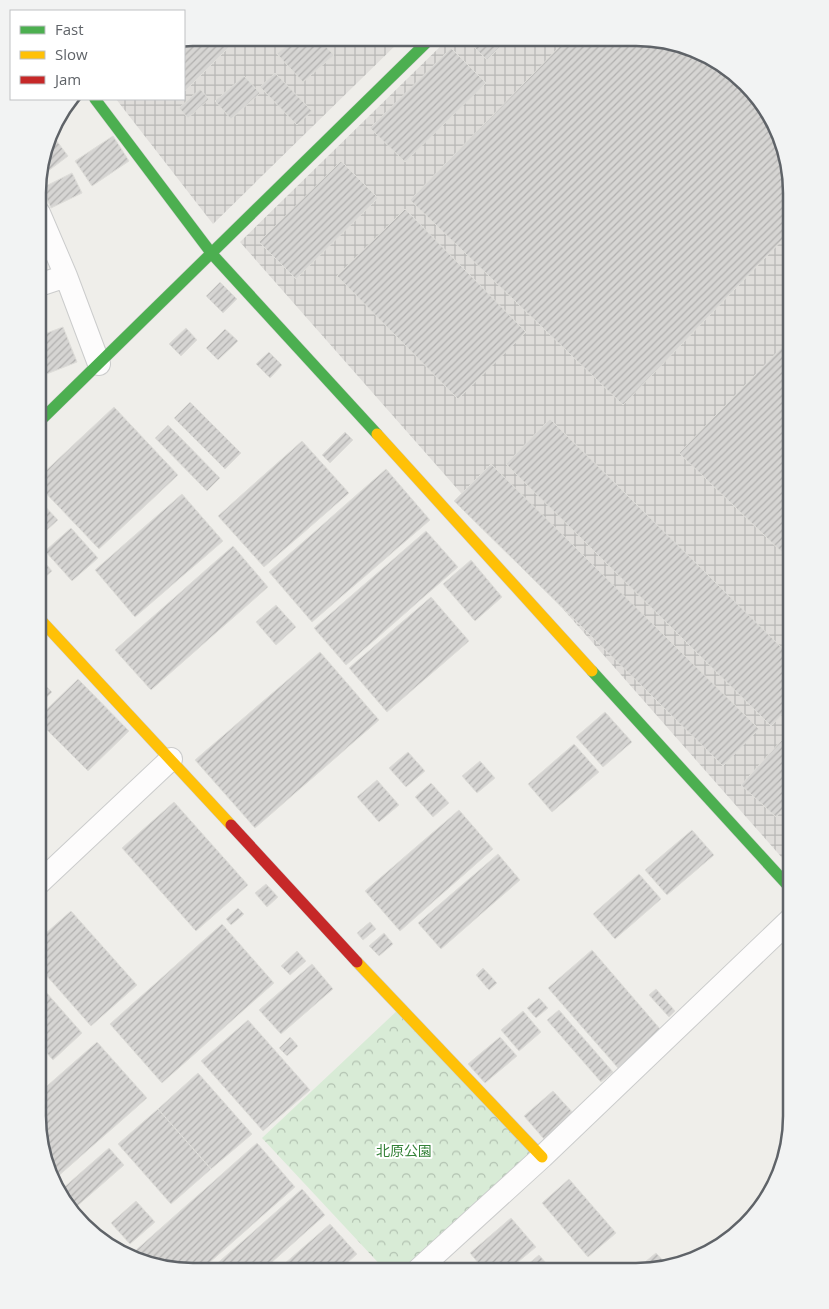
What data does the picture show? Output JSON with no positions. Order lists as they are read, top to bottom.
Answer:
{
  "parks": ["北原公園"],
  "legend": ["Fast", "Slow", "Jam"]
}
